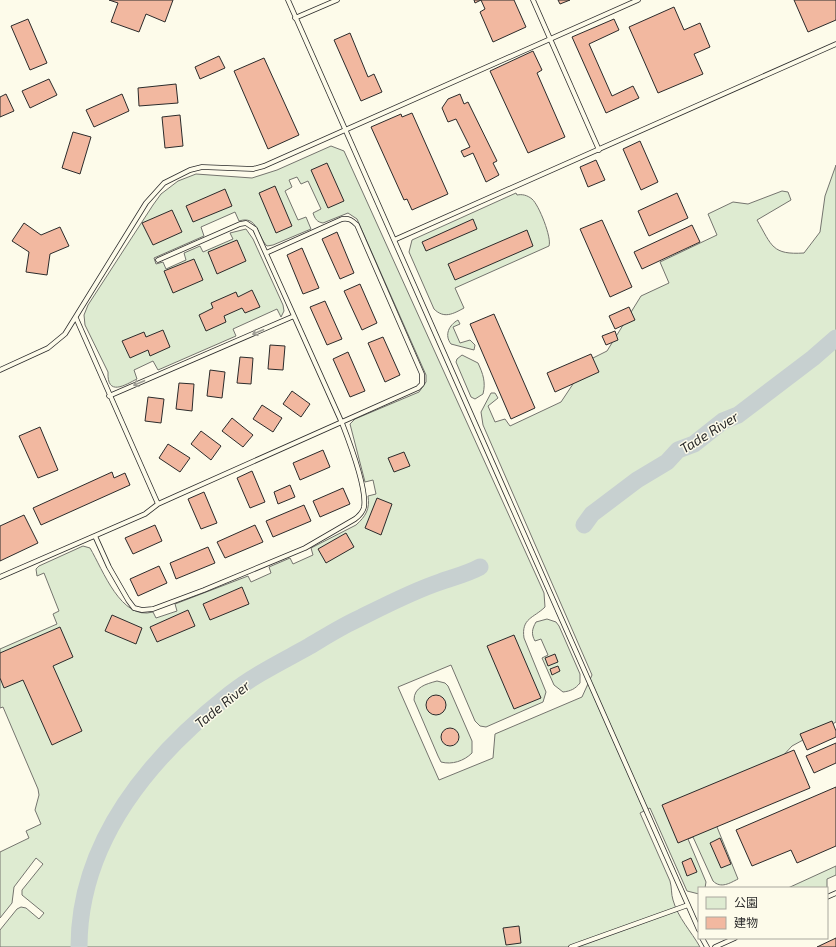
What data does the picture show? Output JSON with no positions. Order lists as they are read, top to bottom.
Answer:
{
  "water": ["Tade River"],
  "legend": ["公園", "建物"]
}
